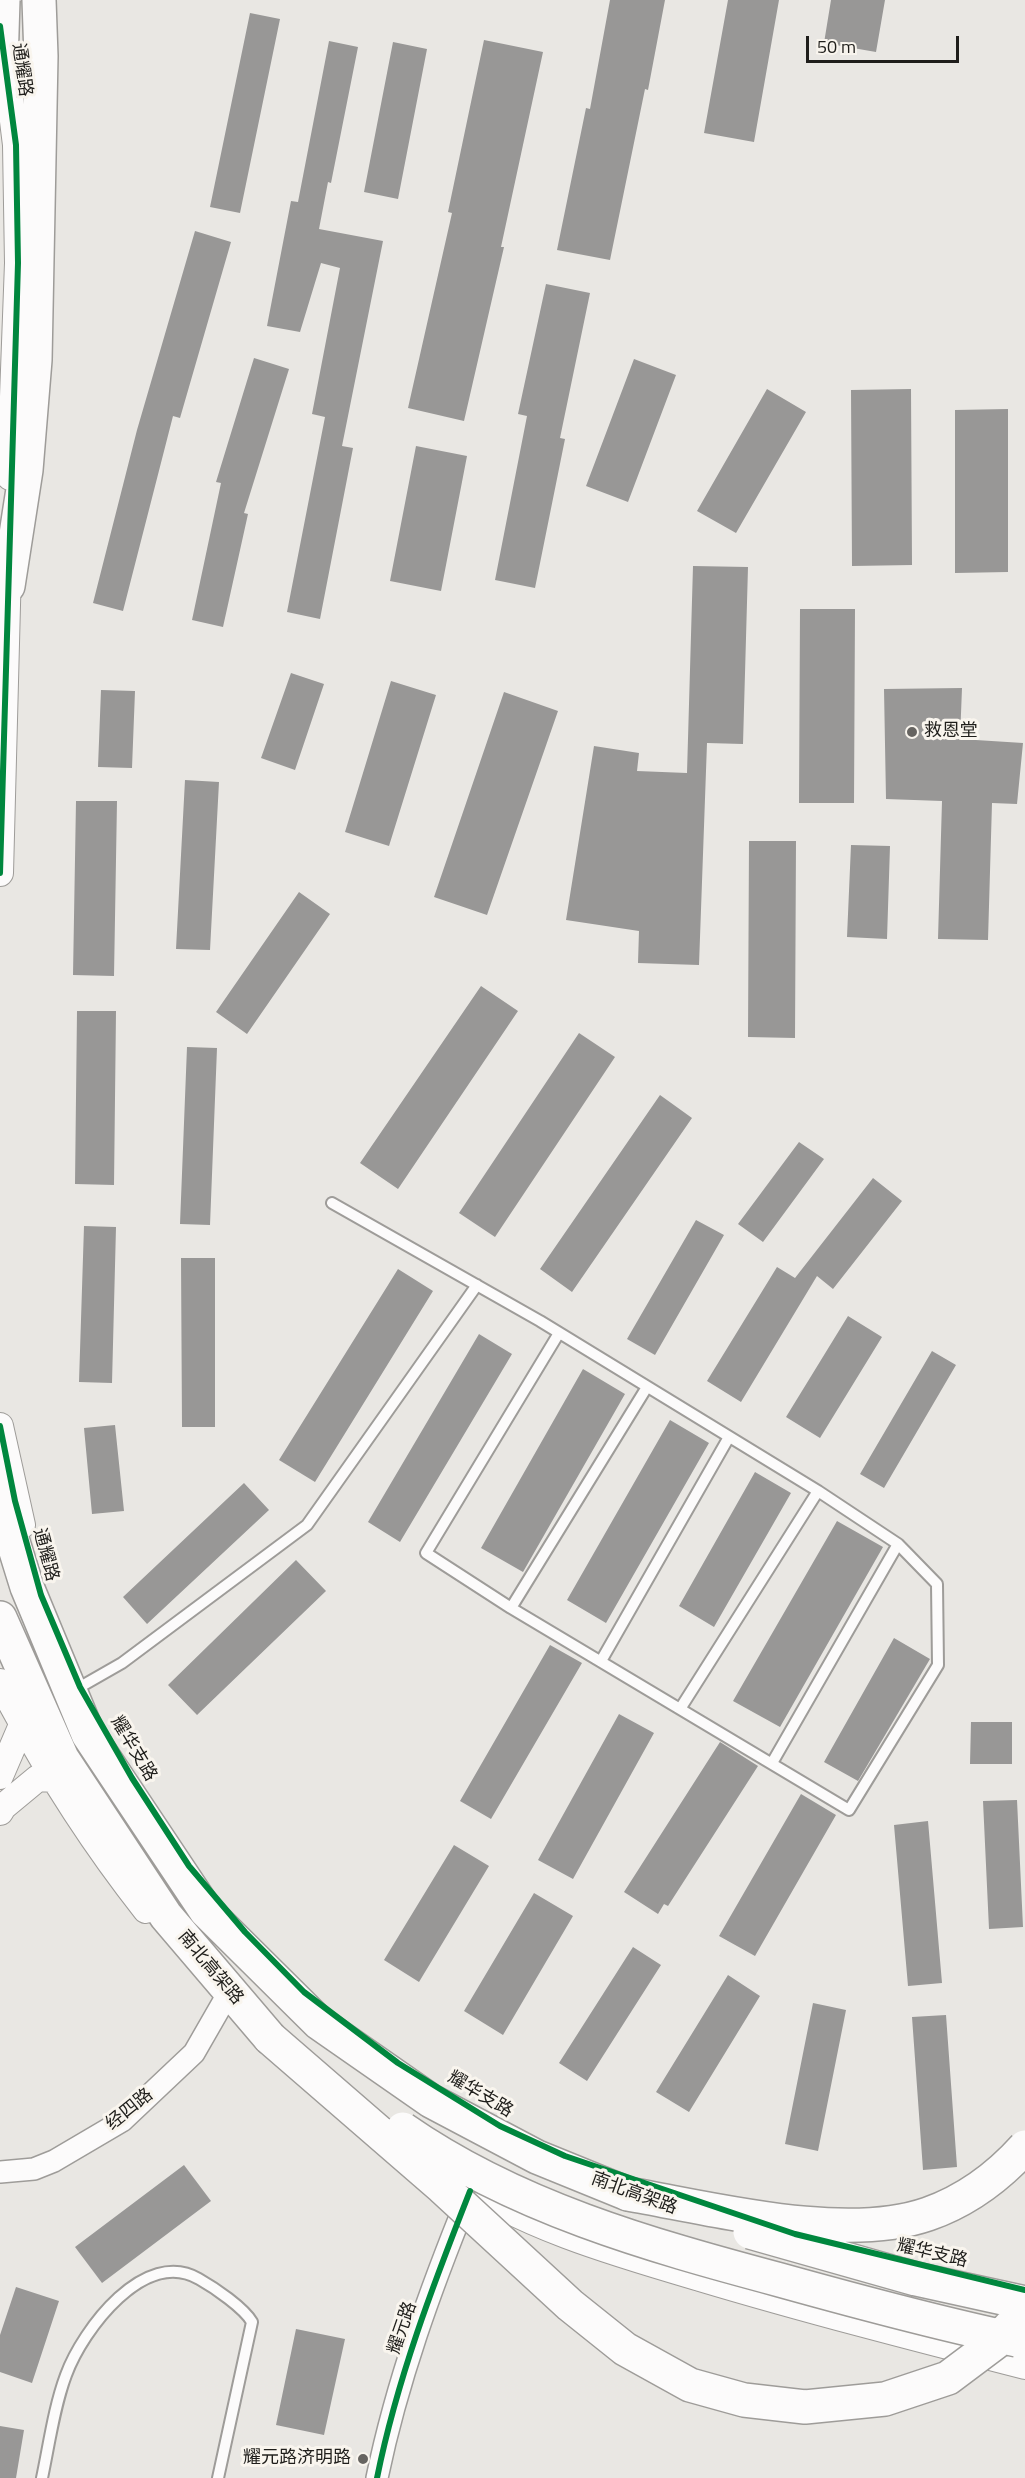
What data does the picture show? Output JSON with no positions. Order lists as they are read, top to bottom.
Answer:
{
  "streets": {
    "highway": ["南北高架路"],
    "street": [
      "通耀路",
      "耀华支路",
      "经四路",
      "耀元路"
    ]
  },
  "crossings": [
    ["通耀路", "耀华支路"]
  ],
  "places": ["救恩堂", "耀元路济明路"],
  "scale_bar": "50 m"
}
